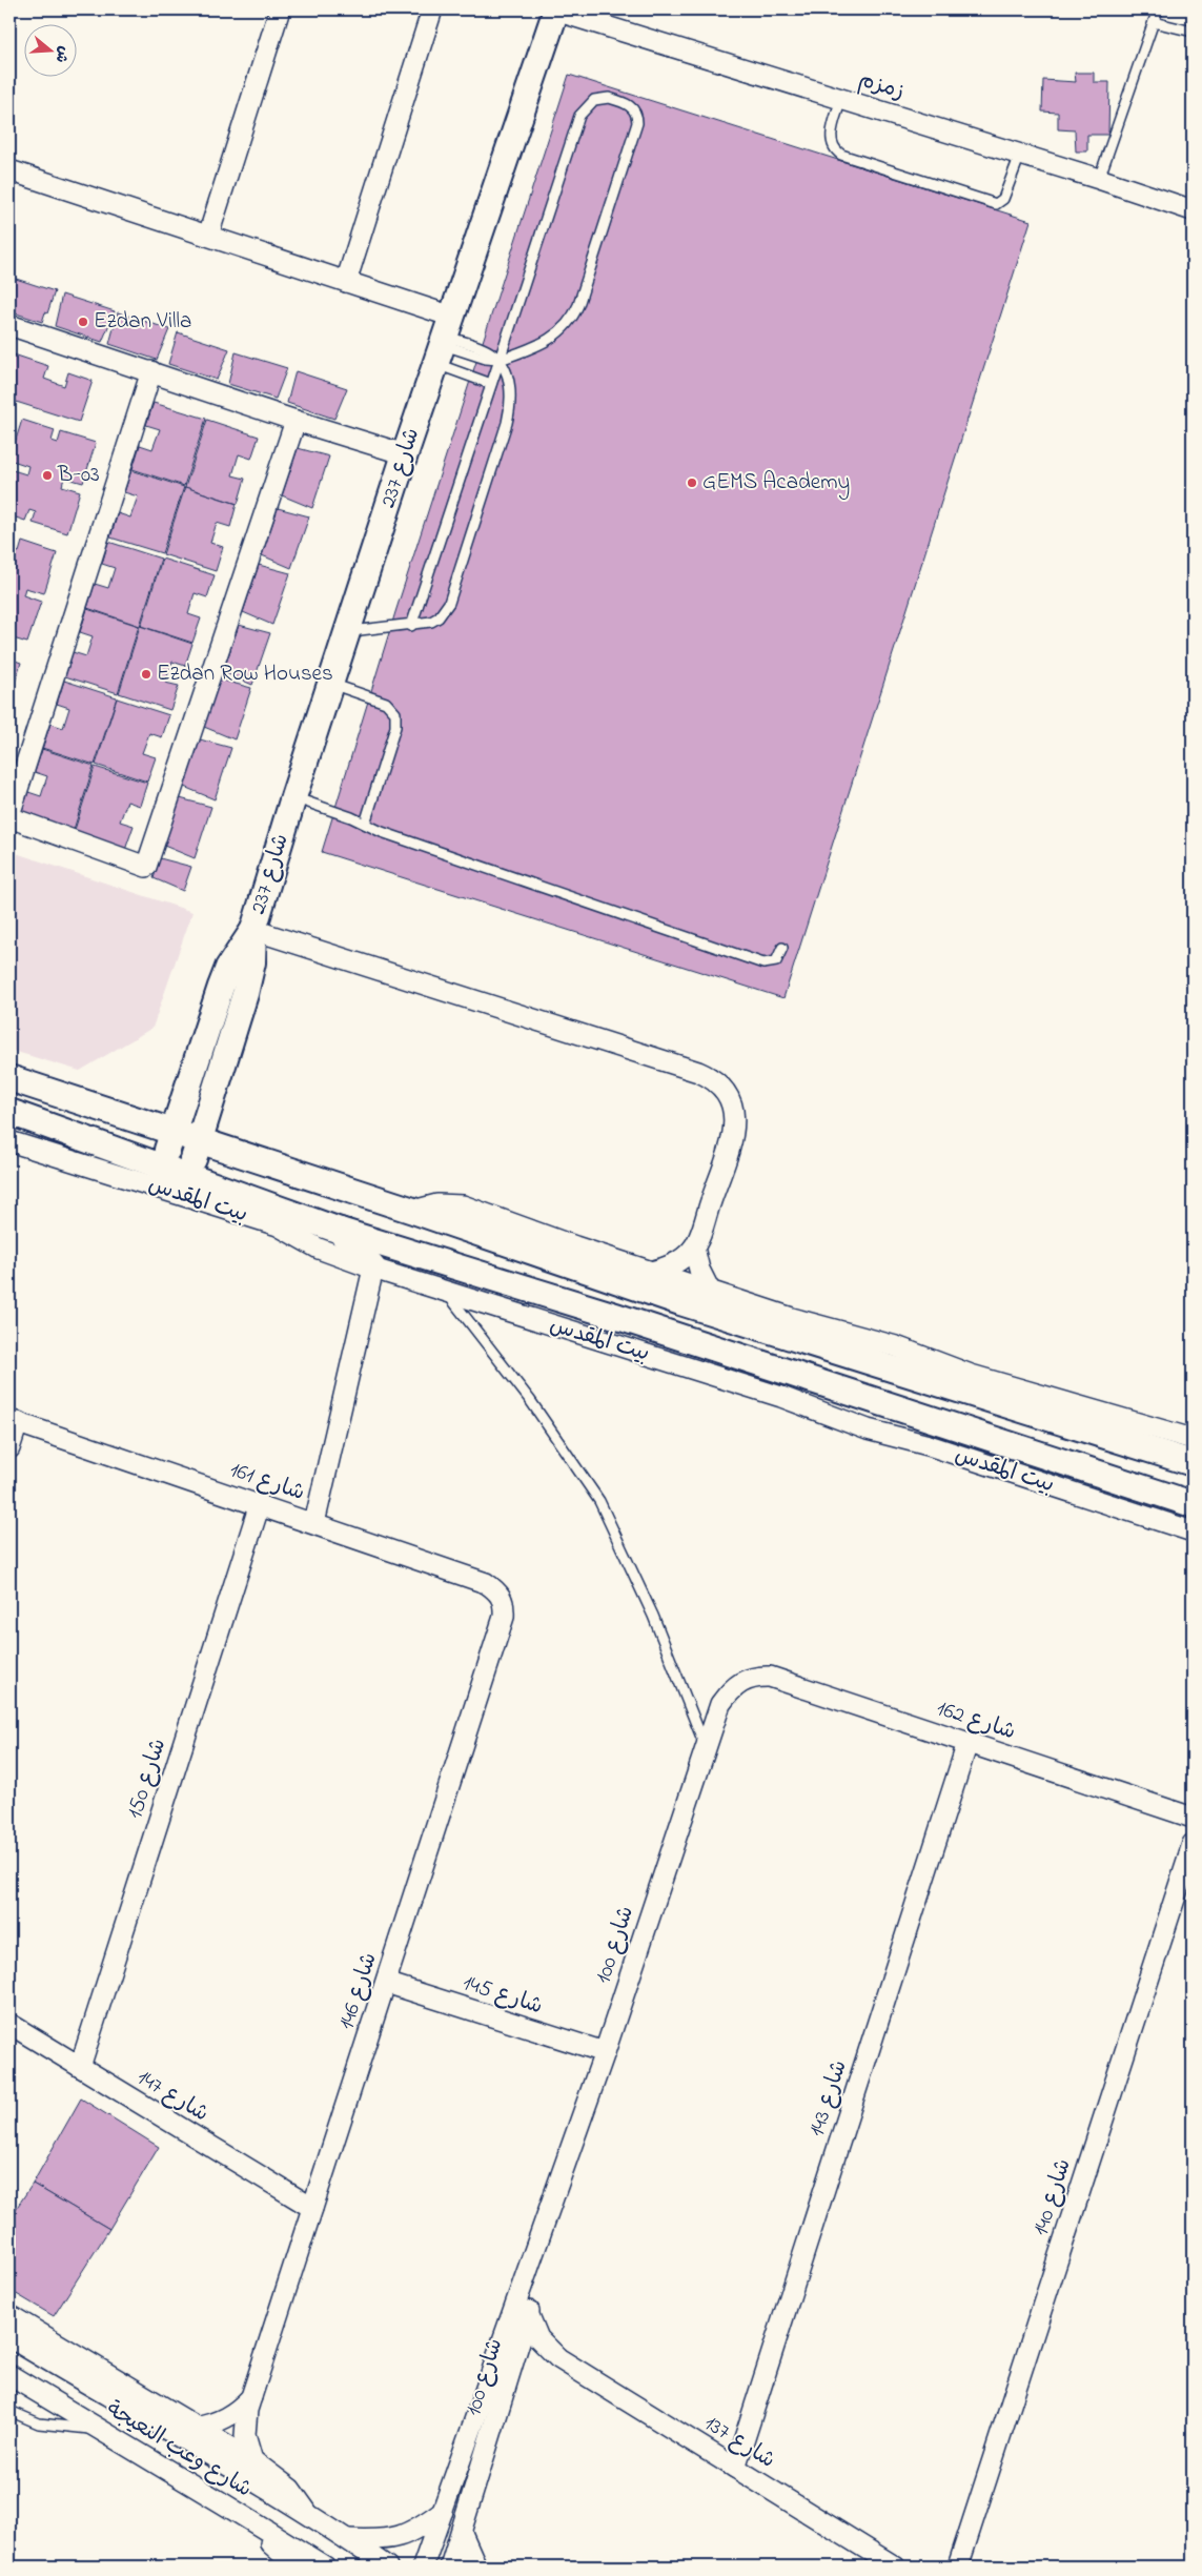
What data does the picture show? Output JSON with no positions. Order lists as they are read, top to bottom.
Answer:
{
  "streets": {
    "street": [
      "زمزم",
      "شارع 237",
      "بيت المقدس",
      "شارع 161",
      "شارع 162",
      "شارع 150",
      "شارع 100",
      "شارع 146",
      "شارع 145",
      "شارع 147",
      "شارع 143",
      "شارع 140",
      "شارع 137",
      "شارع وعب النعيجة"
    ]
  },
  "crossings": [
    ["زمزم", "شارع 237"],
    ["شارع 237", "بيت المقدس"],
    ["شارع 161", "شارع 150"],
    ["شارع 161", "شارع 146"],
    ["شارع 162", "شارع 100"],
    ["شارع 162", "شارع 143"],
    ["شارع 150", "شارع 147"],
    ["شارع 100", "شارع 145"],
    ["شارع 100", "شارع 137"],
    ["شارع 146", "شارع 145"],
    ["شارع 146", "شارع 147"],
    ["شارع 146", "شارع وعب النعيجة"],
    ["شارع 143", "شارع 137"]
  ],
  "places": [
    "Ezdan Villa",
    "B-03",
    "GEMS Academy",
    "Ezdan Row Houses"
  ],
  "north": "right"
}
